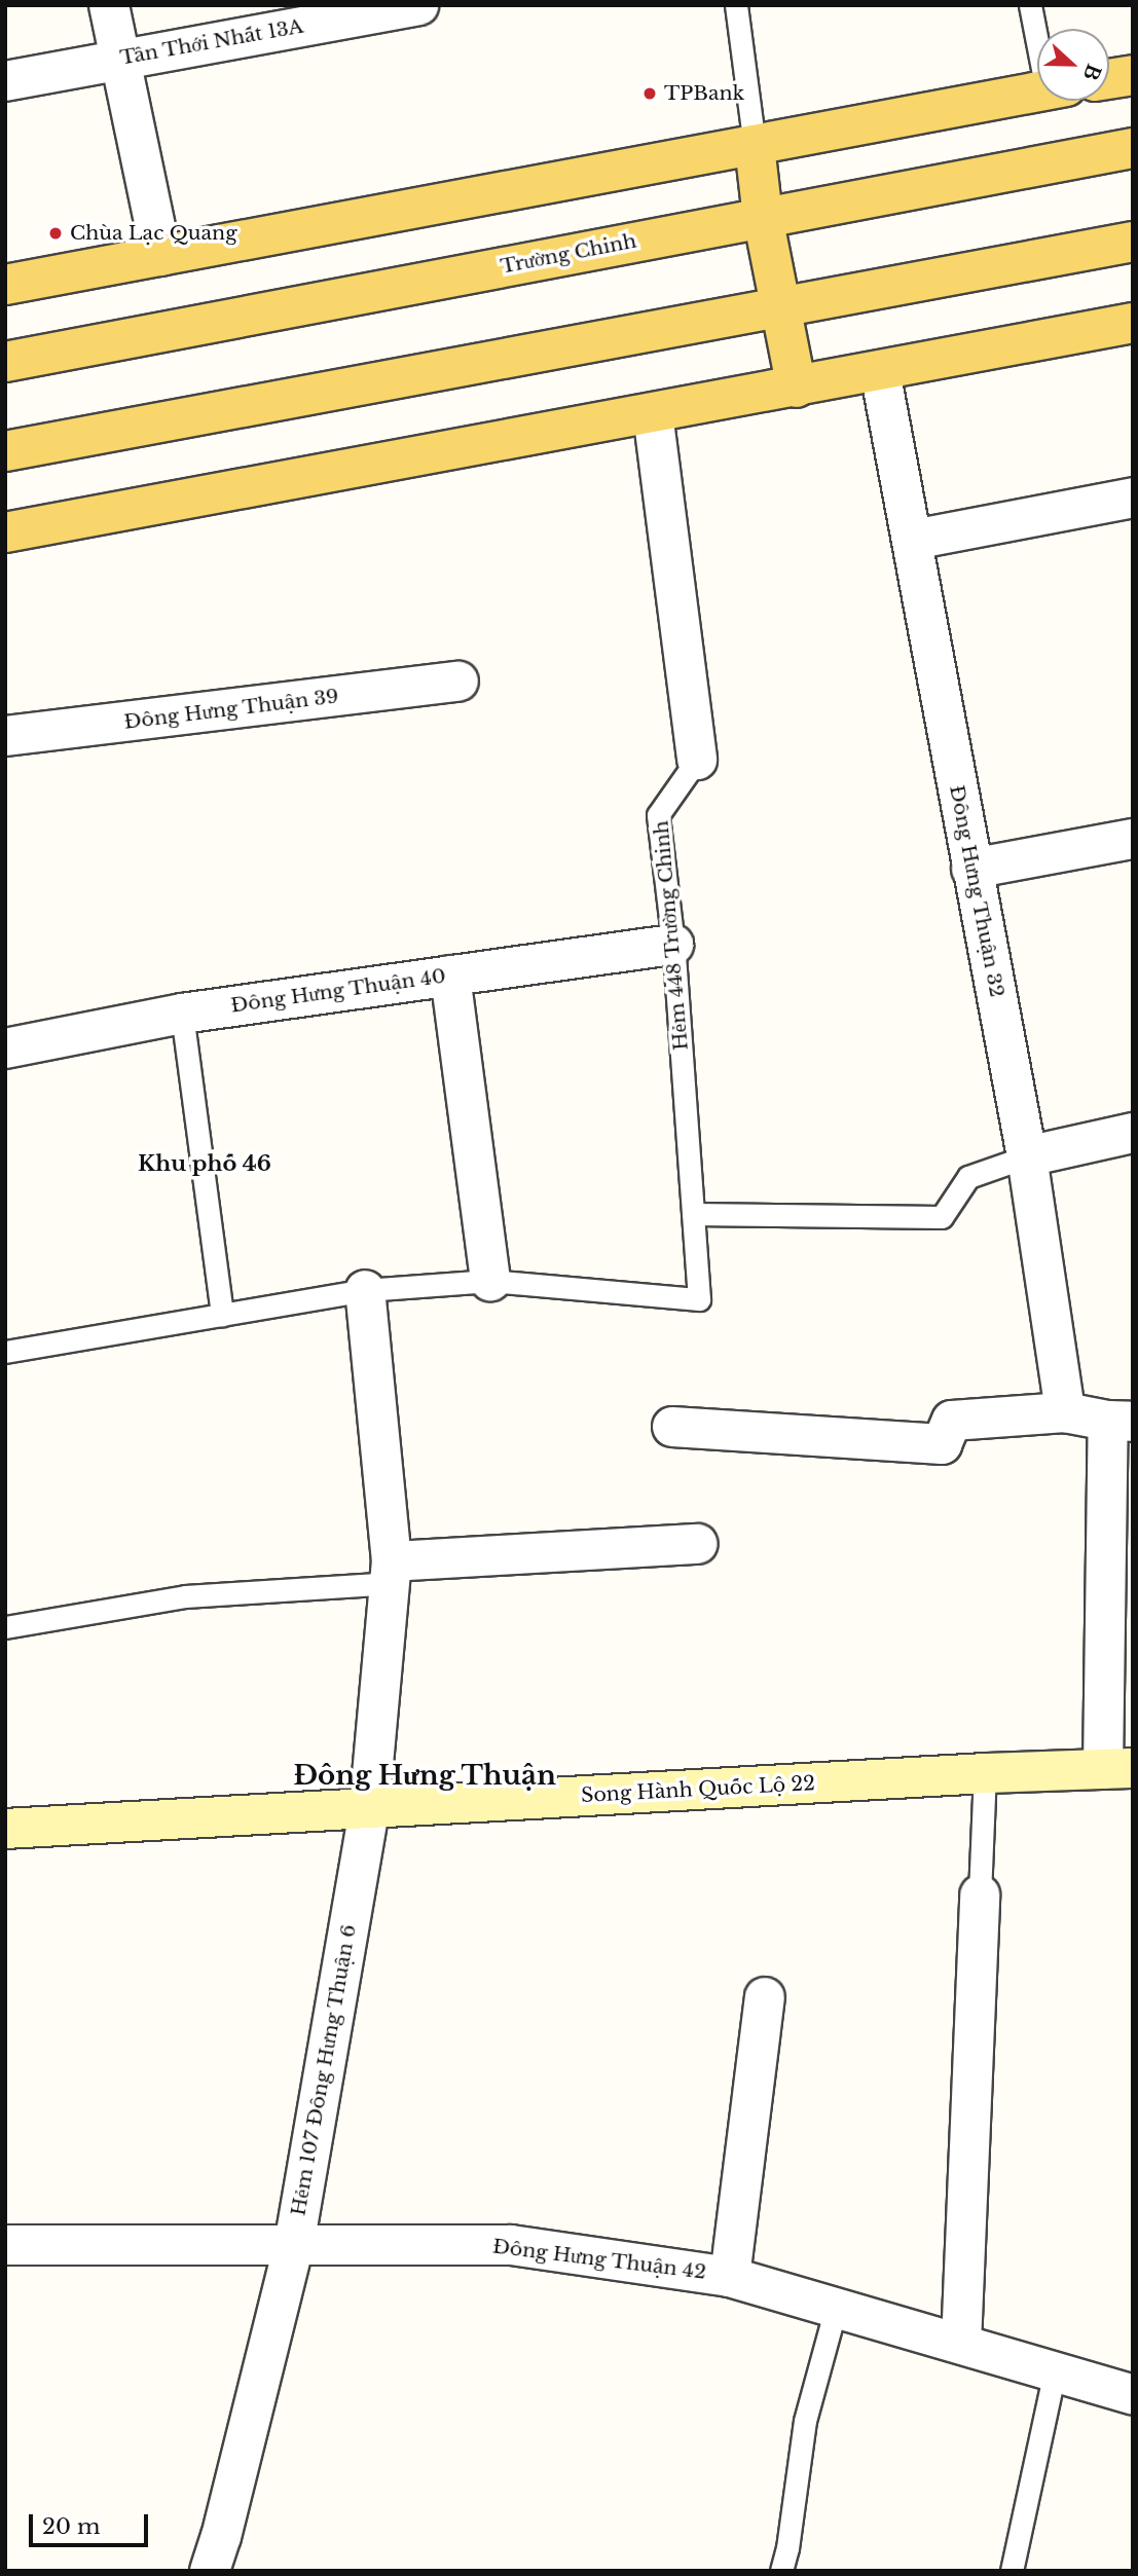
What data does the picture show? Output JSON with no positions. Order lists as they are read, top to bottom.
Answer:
{
  "streets": {
    "main road": ["Trường Chinh"],
    "street": [
      "Tân Thới Nhất 13A",
      "Đông Hưng Thuận 39",
      "Đông Hưng Thuận 32",
      "Hẻm 448 Trường Chinh",
      "Đông Hưng Thuận 40",
      "Song Hành Quốc Lộ 22",
      "Hẻm 107 Đông Hưng Thuận 6",
      "Đông Hưng Thuận 42"
    ]
  },
  "crossings": [
    ["Hẻm 448 Trường Chinh", "Đông Hưng Thuận 40"],
    ["Song Hành Quốc Lộ 22", "Hẻm 107 Đông Hưng Thuận 6"],
    ["Hẻm 107 Đông Hưng Thuận 6", "Đông Hưng Thuận 42"]
  ],
  "districts": ["Khu phố 46", "Đông Hưng Thuận"],
  "places": ["TPBank", "Chùa Lạc Quang"],
  "scale_bar": "20 m",
  "north": "right"
}
